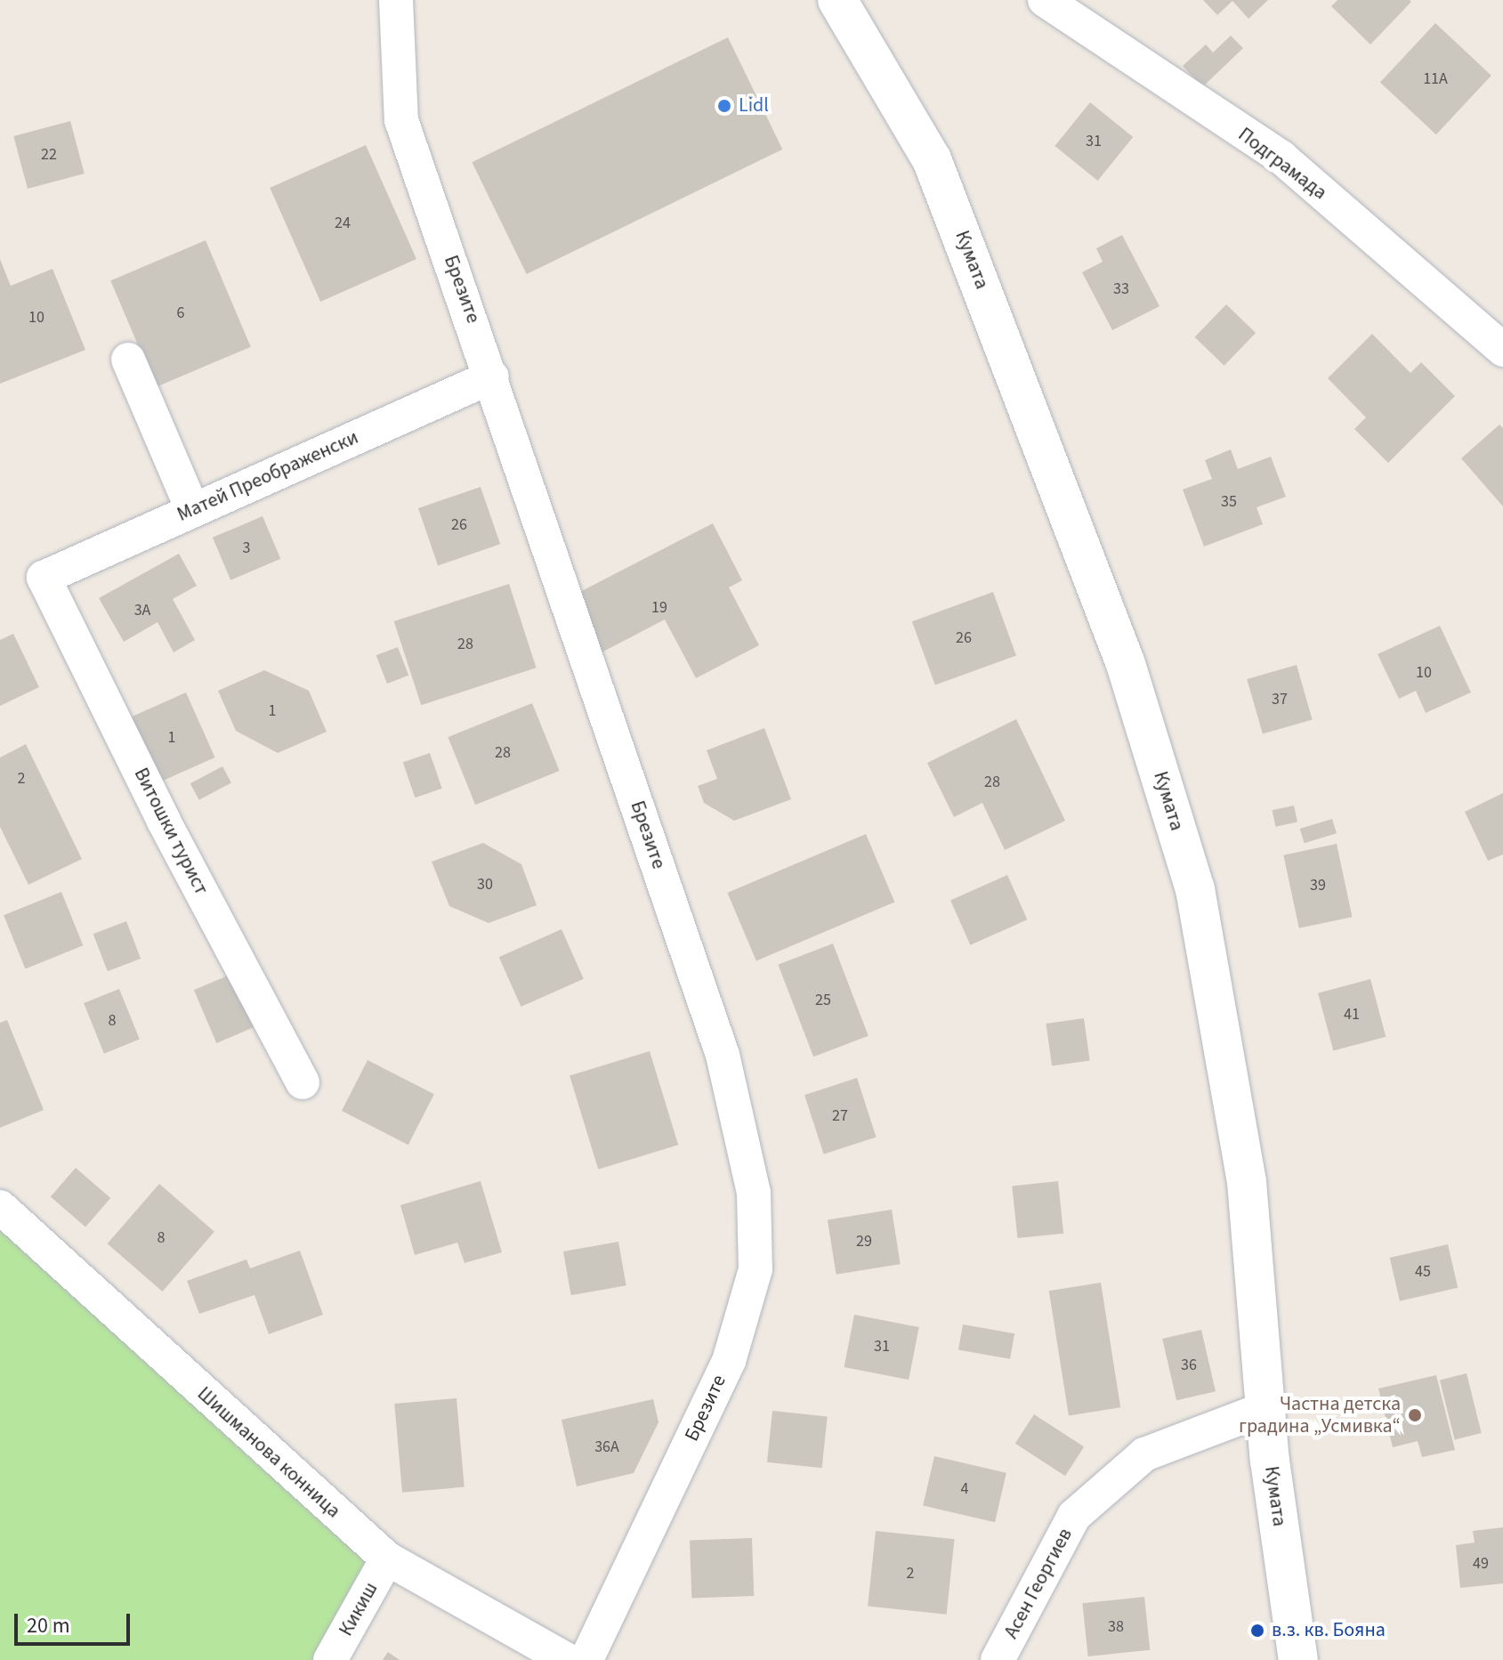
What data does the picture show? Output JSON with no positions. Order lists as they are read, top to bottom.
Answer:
{
  "streets": {
    "main road": ["Кумата"],
    "street": [
      "Подграмада",
      "Брезите",
      "Матей Преображенски",
      "Витошки турист",
      "Шишманова конница",
      "Асен Георгиев",
      "Кикиш"
    ]
  },
  "crossings": [
    ["Кумата", "Асен Георгиев"],
    ["Брезите", "Матей Преображенски"],
    ["Матей Преображенски", "Витошки турист"],
    ["Шишманова конница", "Кикиш"]
  ],
  "places": ["Lidl", "Частна детска градина „Усмивка“", "в.з. кв. Бояна"],
  "house_numbers": [
    "11A",
    "31",
    "22",
    "24",
    "33",
    "6",
    "10",
    "35",
    "26",
    "3",
    "19",
    "3А",
    "26",
    "28",
    "10",
    "37",
    "1",
    "1",
    "28",
    "2",
    "28",
    "30",
    "39",
    "25",
    "41",
    "8",
    "27",
    "8",
    "29",
    "45",
    "31",
    "36",
    "36А",
    "4",
    "49",
    "2",
    "38"
  ],
  "scale_bar": "20 m"
}
